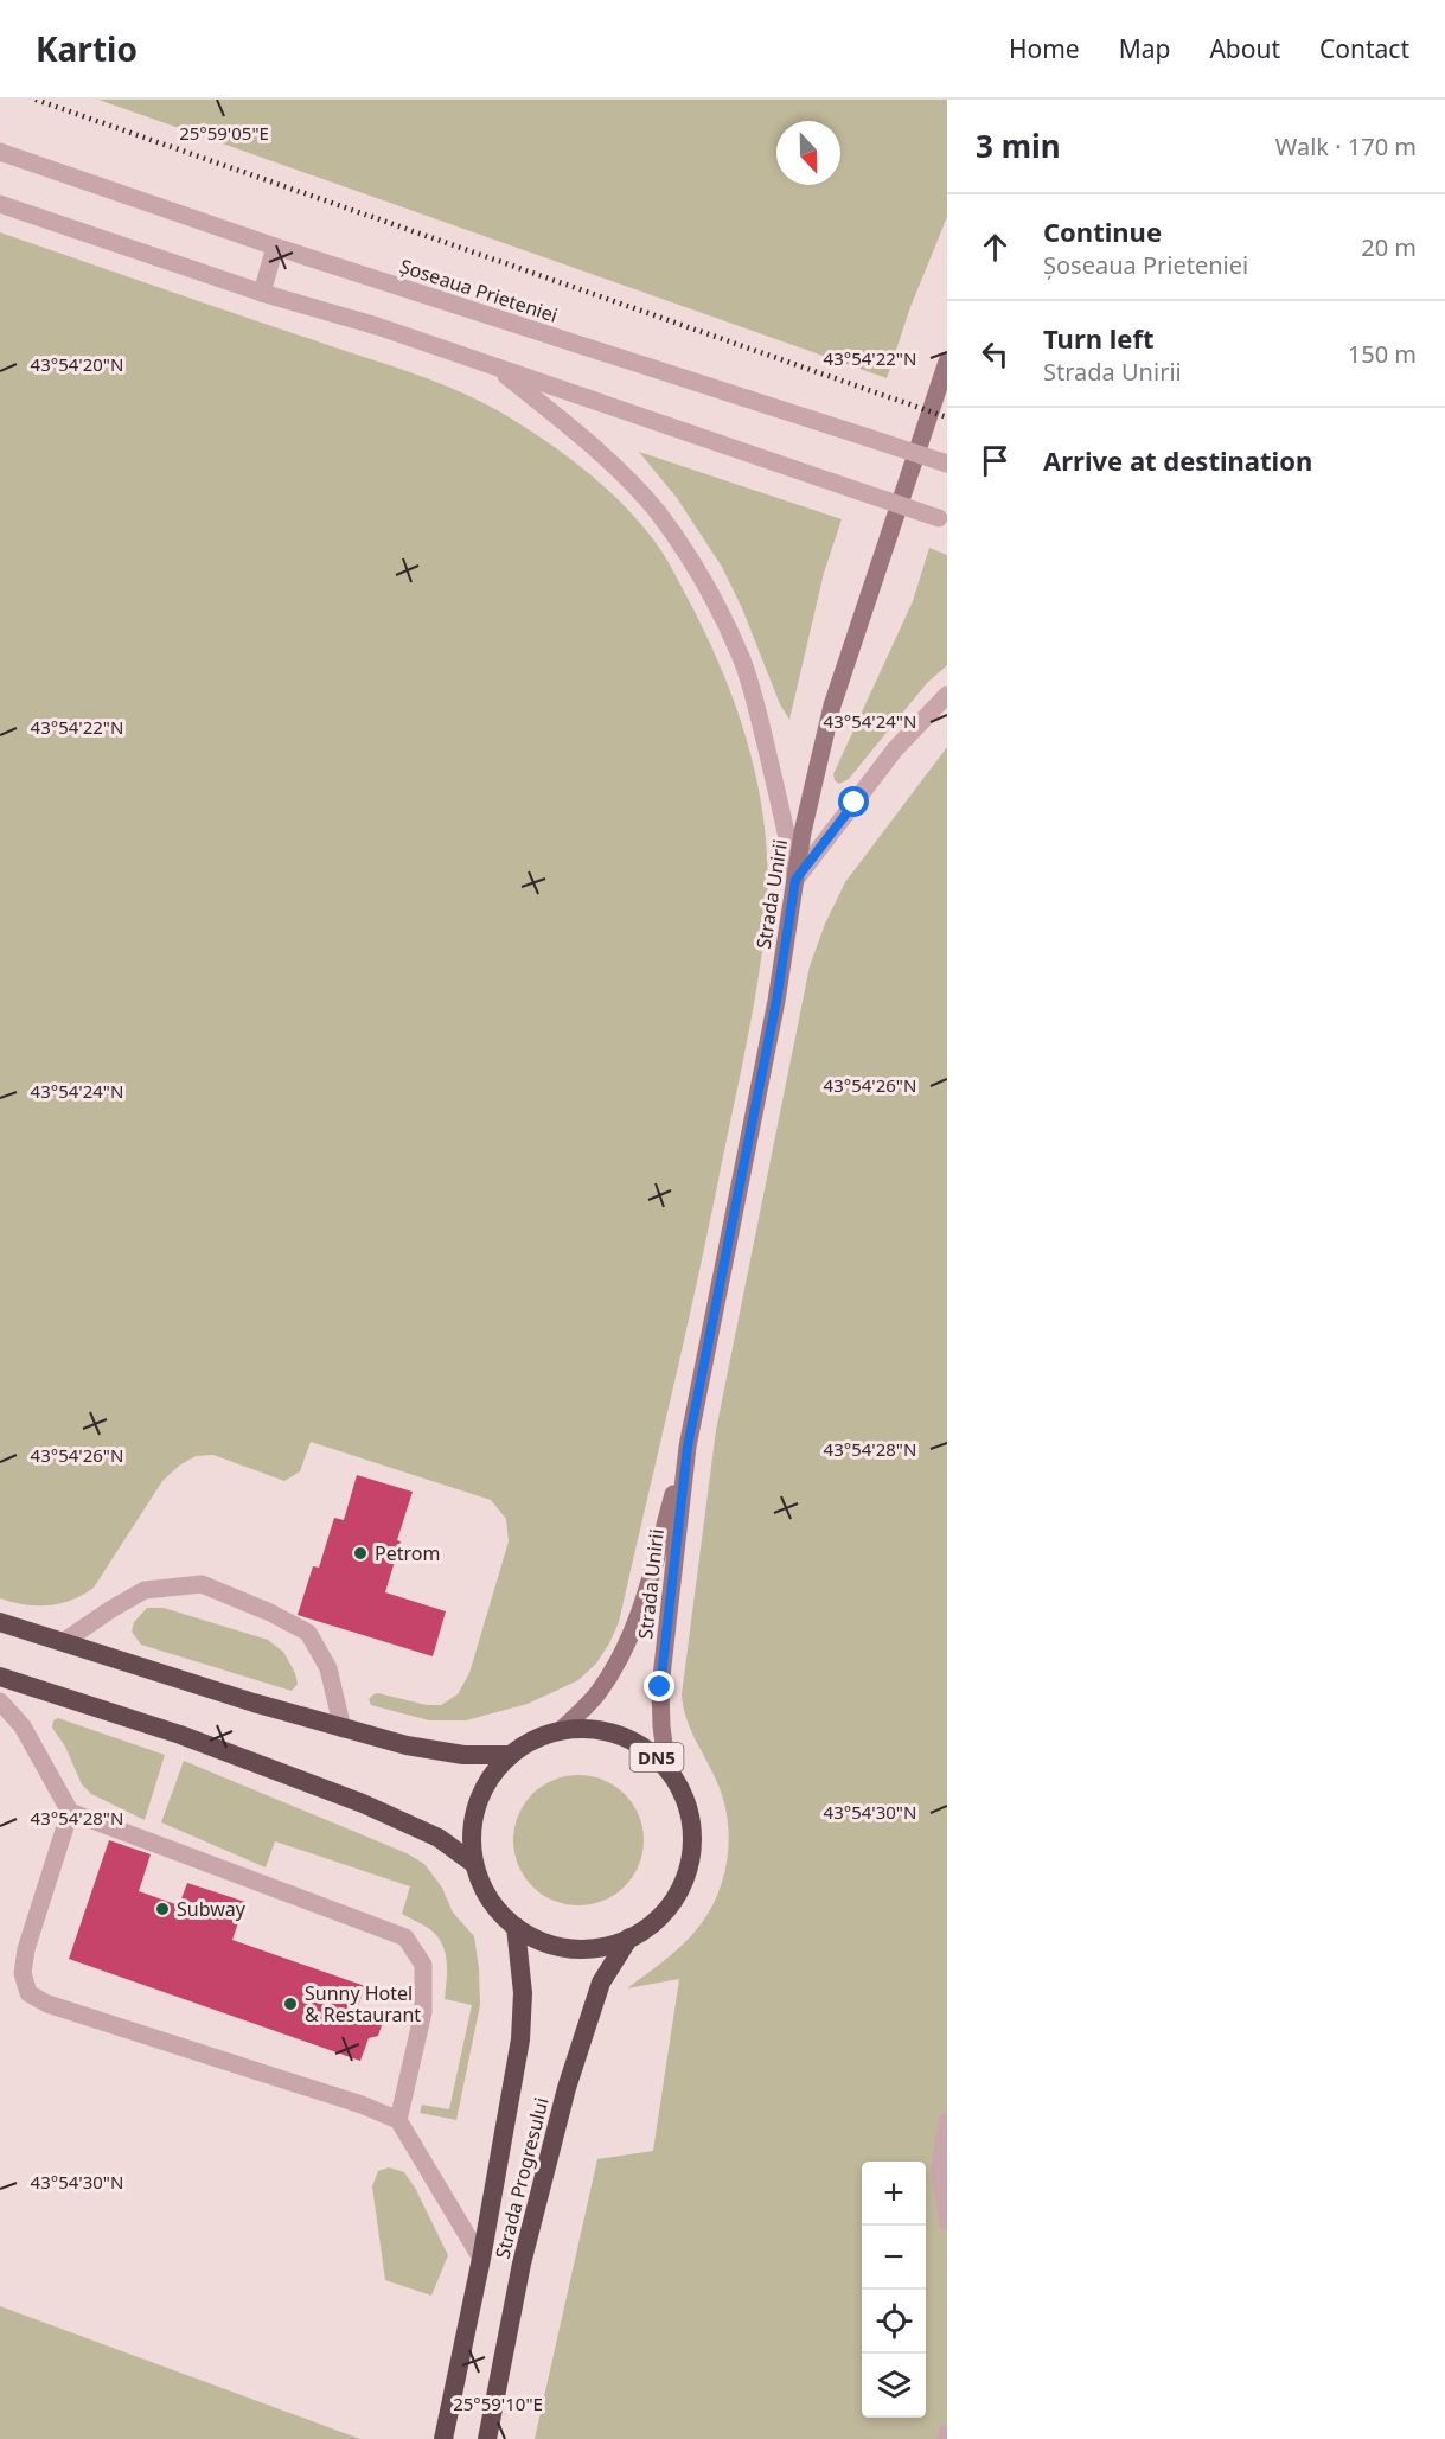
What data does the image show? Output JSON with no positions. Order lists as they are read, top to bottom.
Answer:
{
  "streets": {
    "highway": ["DN5", "Strada Progresului"],
    "main road": ["Strada Unirii"],
    "street": ["Șoseaua Prieteniei"]
  },
  "crossings": [
    ["Strada Unirii", "DN5"],
    ["Strada Unirii", "Strada Progresului"],
    ["DN5", "Strada Progresului"]
  ],
  "places": ["Petrom", "Subway", "Sunny Hotel & Restaurant"],
  "north": "bottom",
  "page": {
    "header": "Kartio",
    "nav": [
      "Home",
      "Map",
      "About",
      "Contact"
    ],
    "heading": ["3 min", "Walk · 170 m"],
    "list": [
      ["Continue", "Șoseaua Prieteniei", "20 m"],
      ["Turn left", "Strada Unirii", "150 m"],
      "Arrive at destination"
    ],
    "map_buttons": ["+", "−"]
  },
  "coordinates": [
    "25°59'05\"E",
    "43°54'22\"N",
    "43°54'20\"N",
    "43°54'24\"N",
    "43°54'26\"N",
    "43°54'28\"N",
    "43°54'30\"N",
    "25°59'10\"E"
  ]
}
